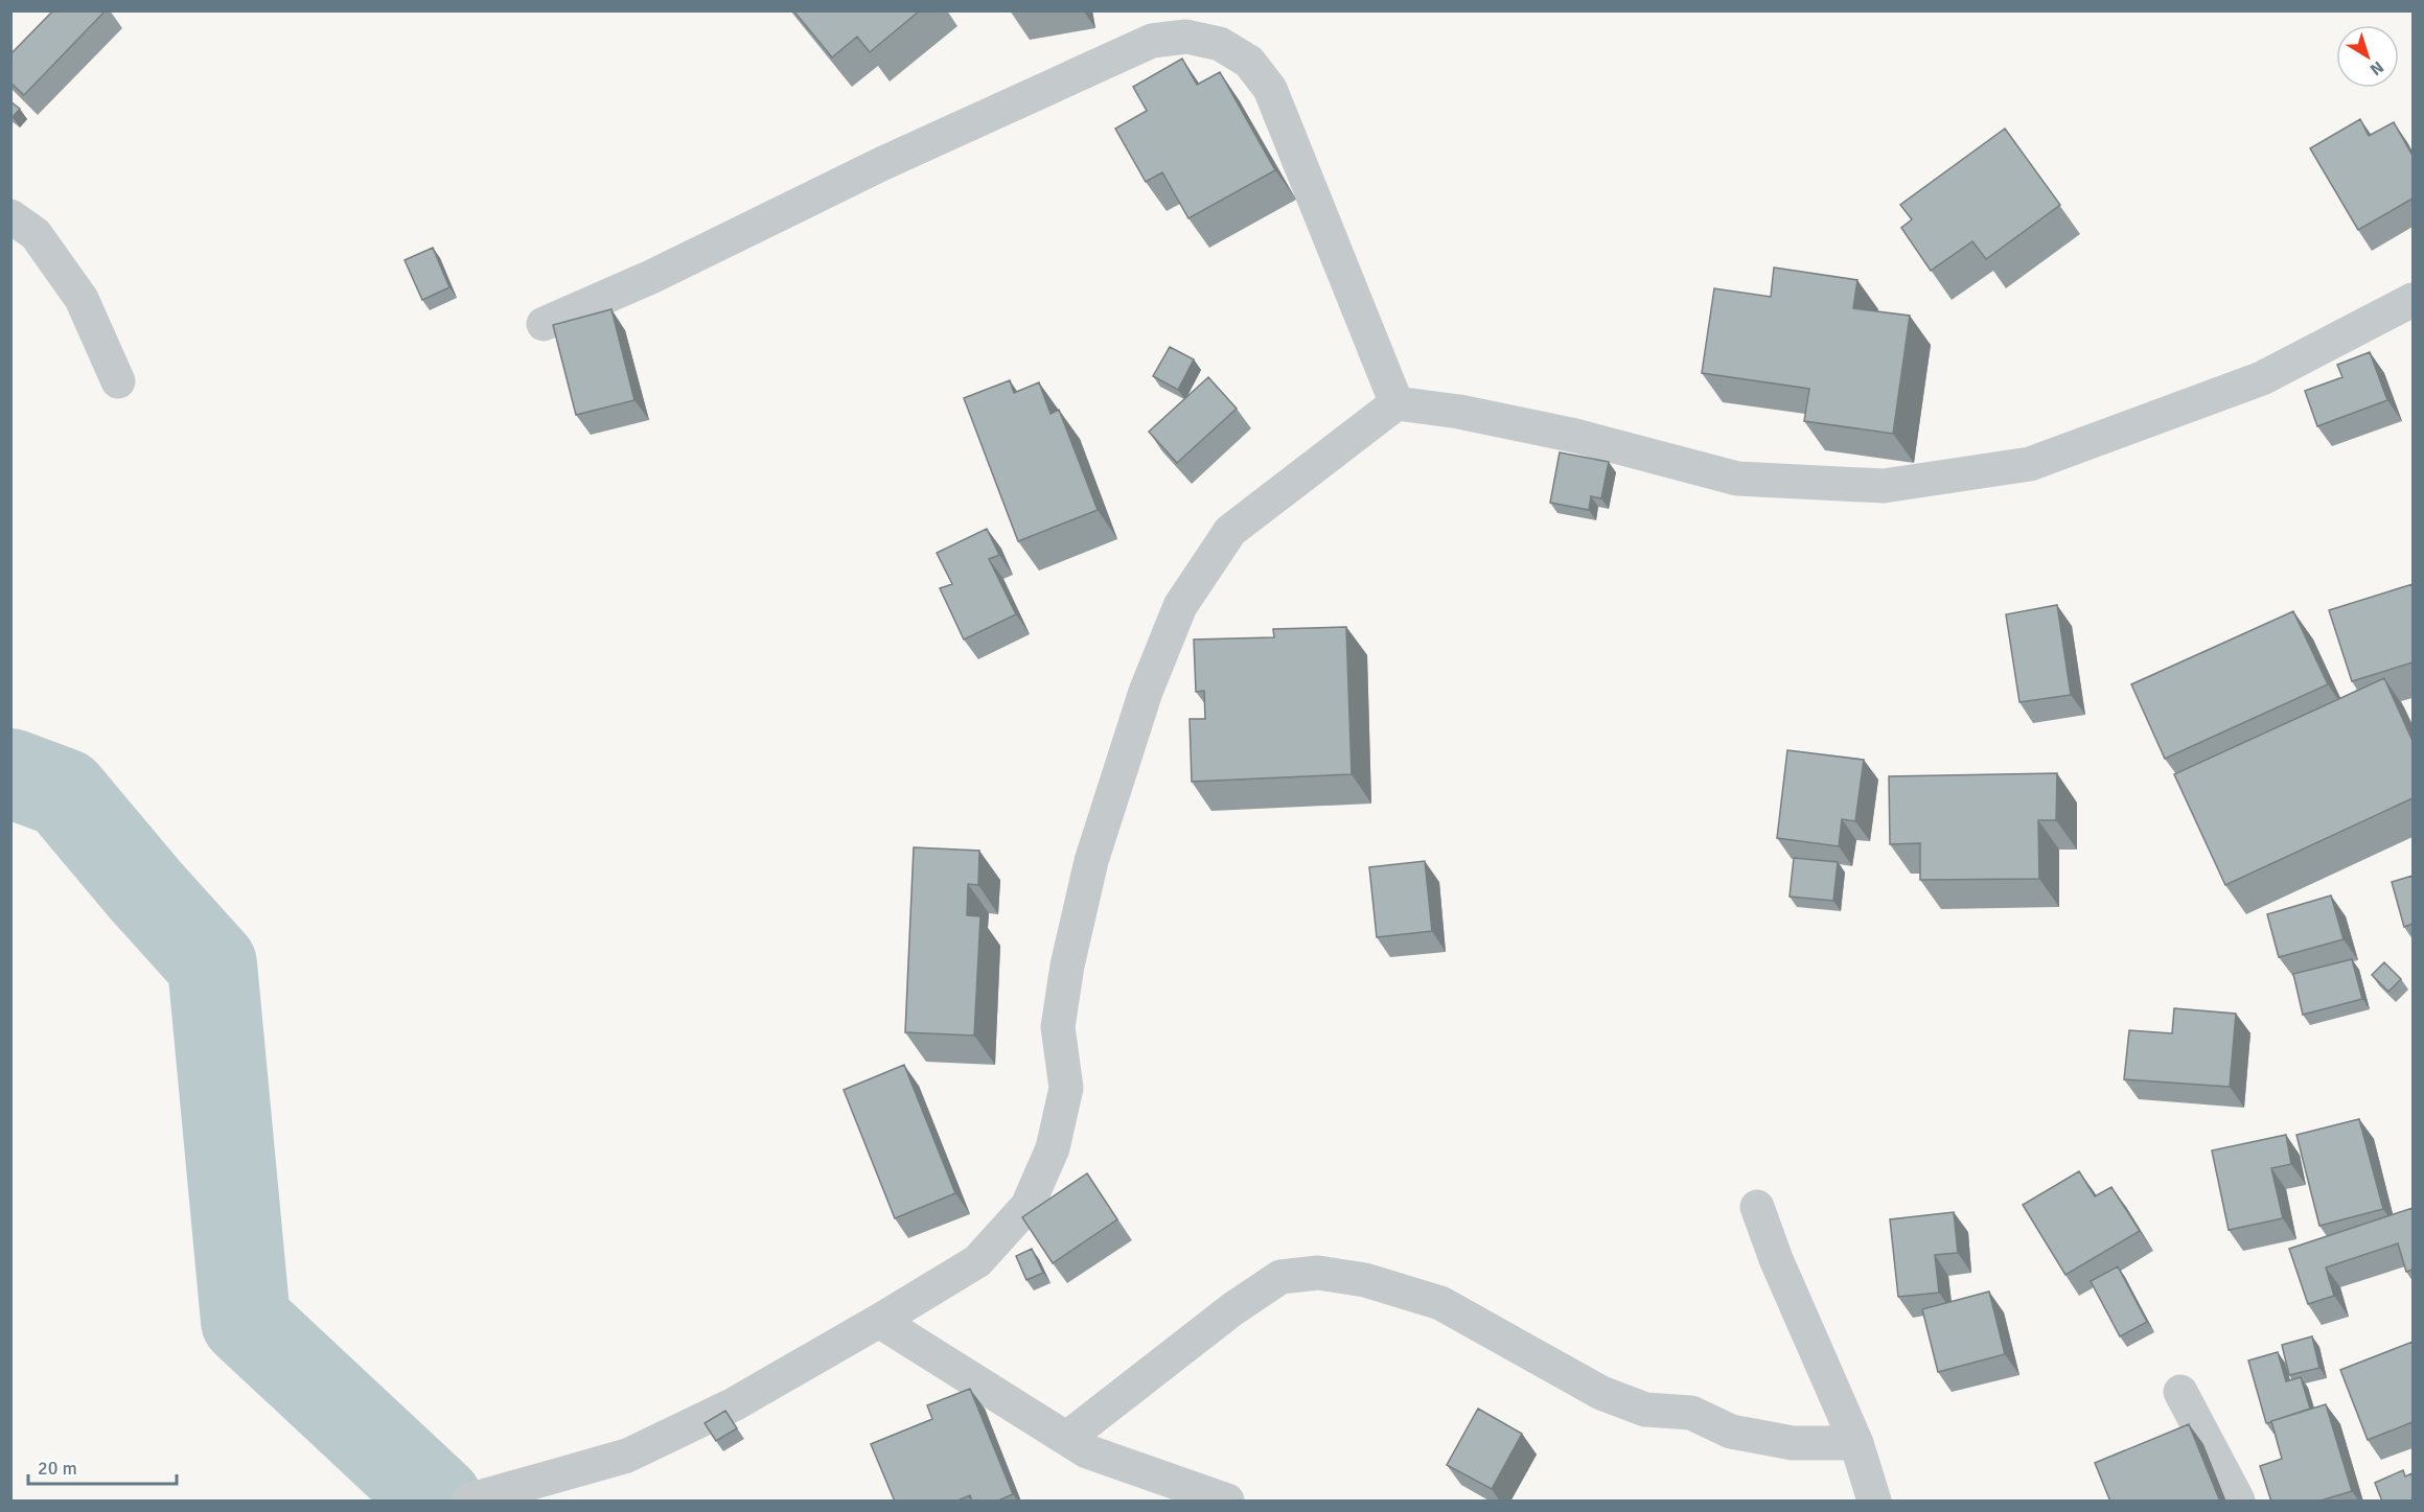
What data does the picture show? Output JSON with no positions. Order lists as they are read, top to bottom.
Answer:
{
  "scale_bar": "20 m",
  "north": "bottom right"
}
